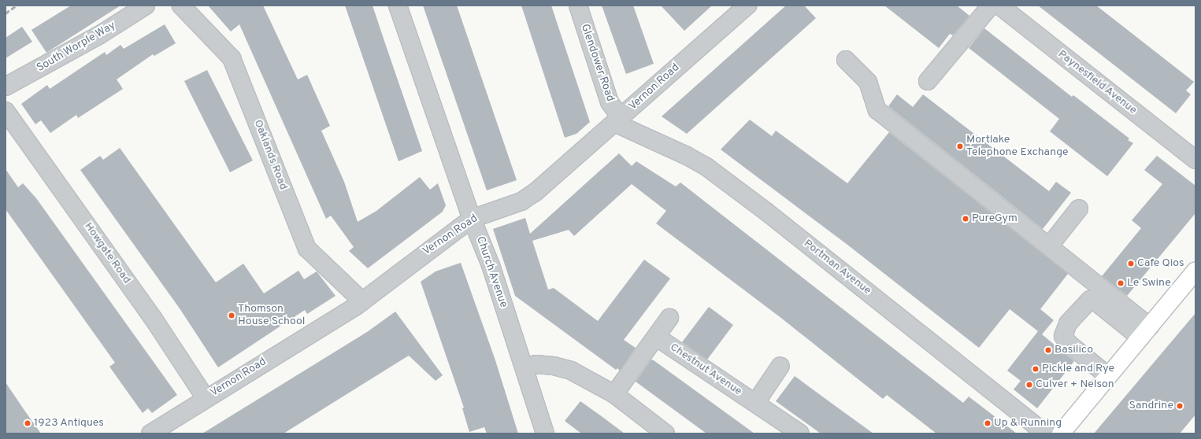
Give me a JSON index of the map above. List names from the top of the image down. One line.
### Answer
{"streets":{"street":["South Worple Way","Glendower Road","Paynesfield Avenue","Vernon Road","Oaklands Road","Howgate Road","Portman Avenue","Church Avenue","Chestnut Avenue"]},"crossings":[["Glendower Road","Vernon Road"],["Glendower Road","Portman Avenue"],["Vernon Road","Oaklands Road"],["Vernon Road","Howgate Road"],["Vernon Road","Portman Avenue"],["Vernon Road","Church Avenue"]],"places":["Mortlake Telephone Exchange","PureGym","Cafe Qios","Le Swine","Thomson House School","Basilico","Pickle and Rye","Culver + Nelson","Sandrine","1923 Antiques","Up & Running"]}
